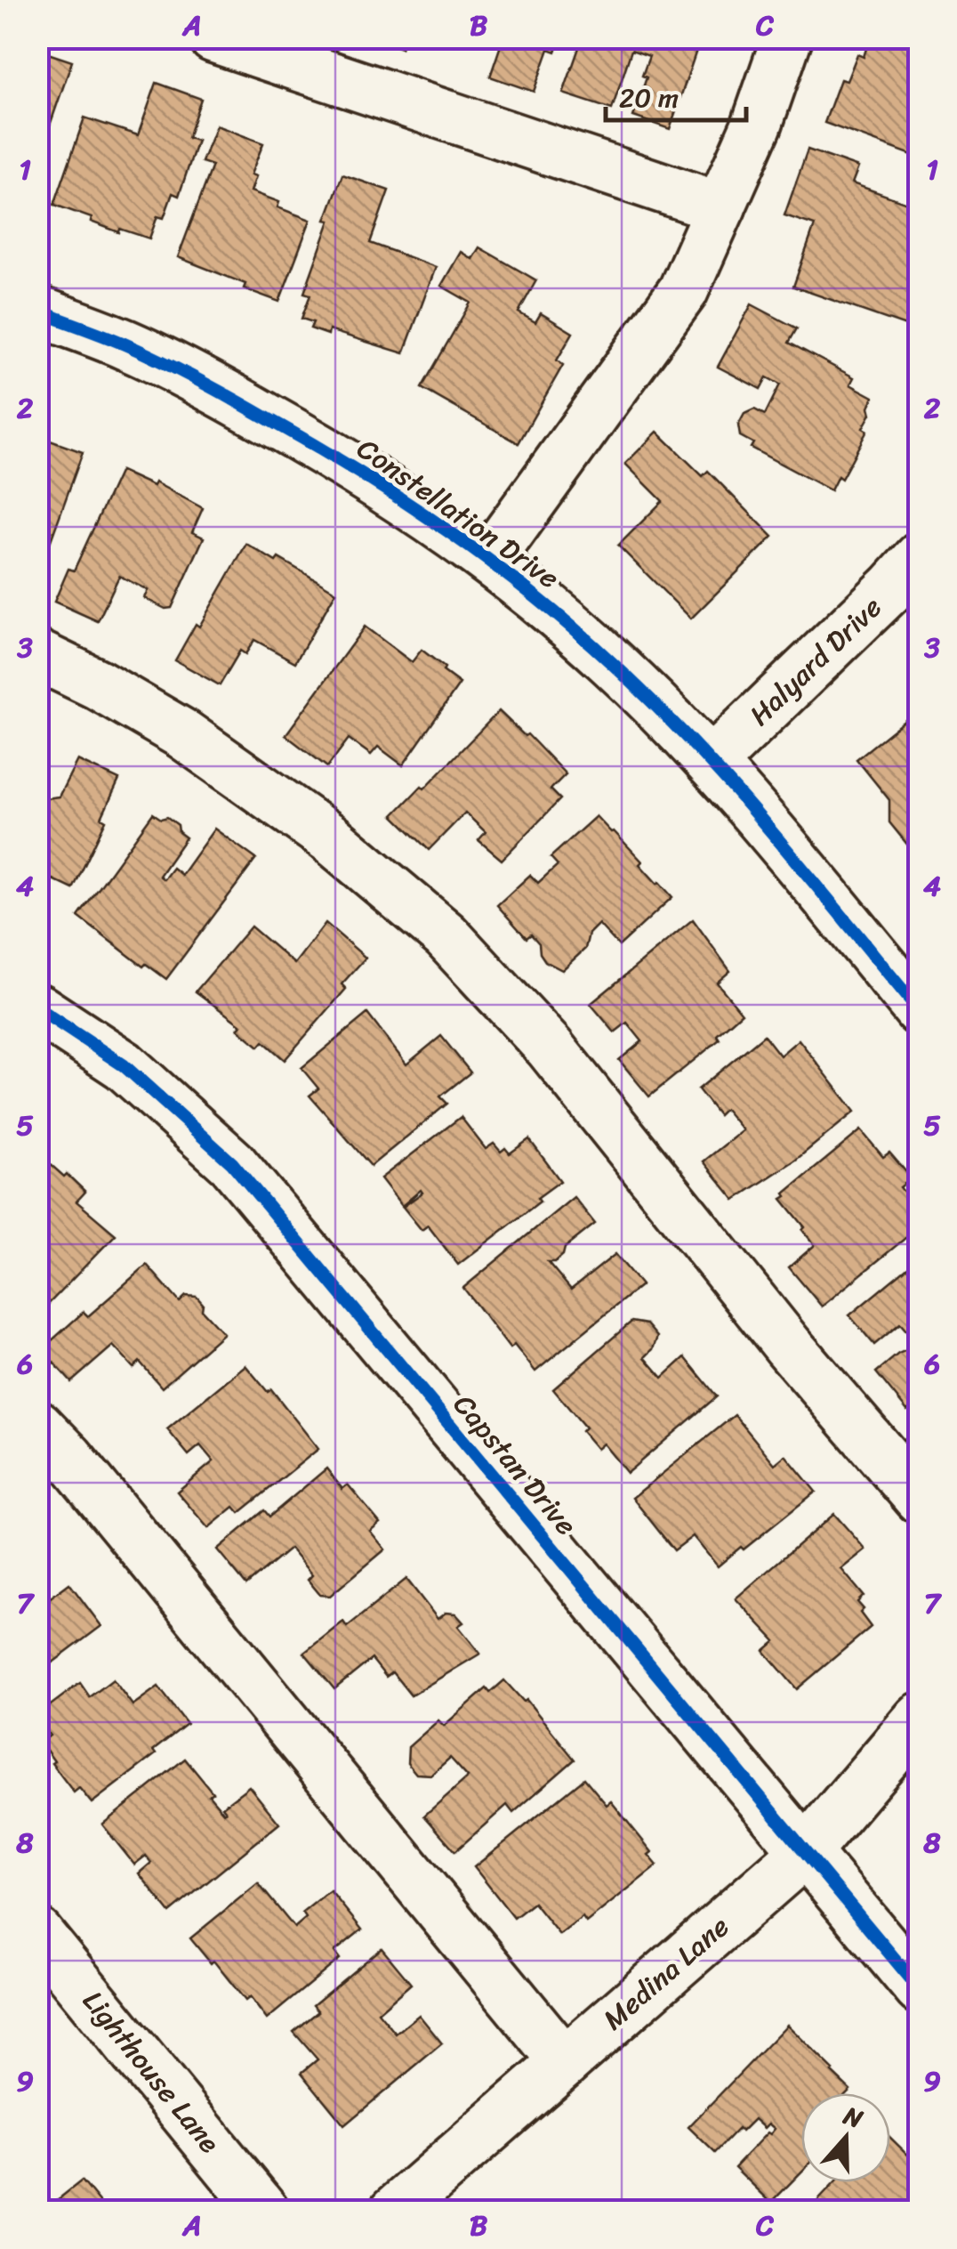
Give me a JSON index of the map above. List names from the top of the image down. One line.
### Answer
{"streets":{"street":["Constellation Drive","Halyard Drive","Capstan Drive","Medina Lane","Lighthouse Lane"]},"crossings":[["Constellation Drive","Halyard Drive"],["Capstan Drive","Medina Lane"]],"scale_bar":"20 m","north":"top","grid":{"columns":["A","B","C"],"rows":["1","2","3","4","5","6","7","8","9"]}}
